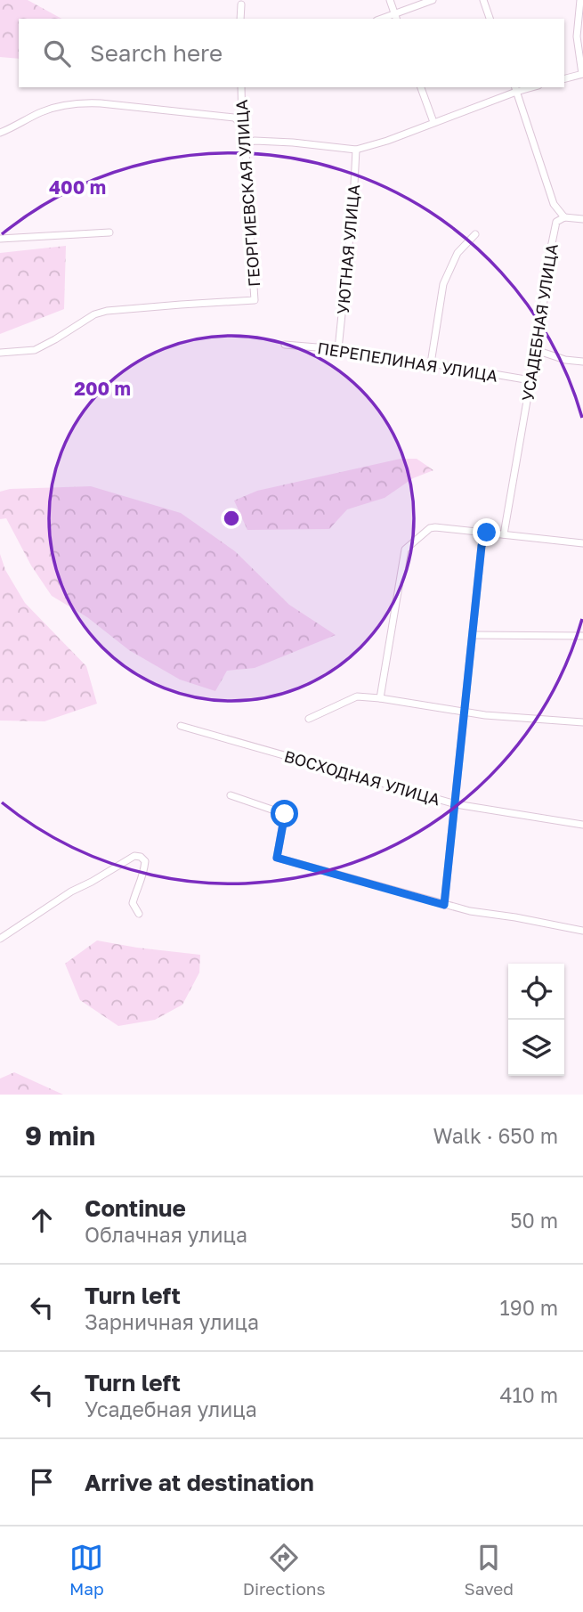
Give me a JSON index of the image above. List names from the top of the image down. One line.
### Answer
{"streets":{"street":["ГЕОРГИЕВСКАЯ УЛИЦА","УЮТНАЯ УЛИЦА","УСАДЕБНАЯ УЛИЦА","ПЕРЕПЕЛИНАЯ УЛИЦА","ВОСХОДНАЯ УЛИЦА"]},"crossings":[["УЮТНАЯ УЛИЦА","ПЕРЕПЕЛИНАЯ УЛИЦА"],["УСАДЕБНАЯ УЛИЦА","ПЕРЕПЕЛИНАЯ УЛИЦА"]],"page":{"search":"Search here","heading":["9 min","Walk · 650 m"],"list":[["Continue","Облачная улица","50 m"],["Turn left","Зарничная улица","190 m"],["Turn left","Усадебная улица","410 m"],"Arrive at destination"],"nav":["Map","Directions","Saved"]},"rings":["400 m","200 m"]}
